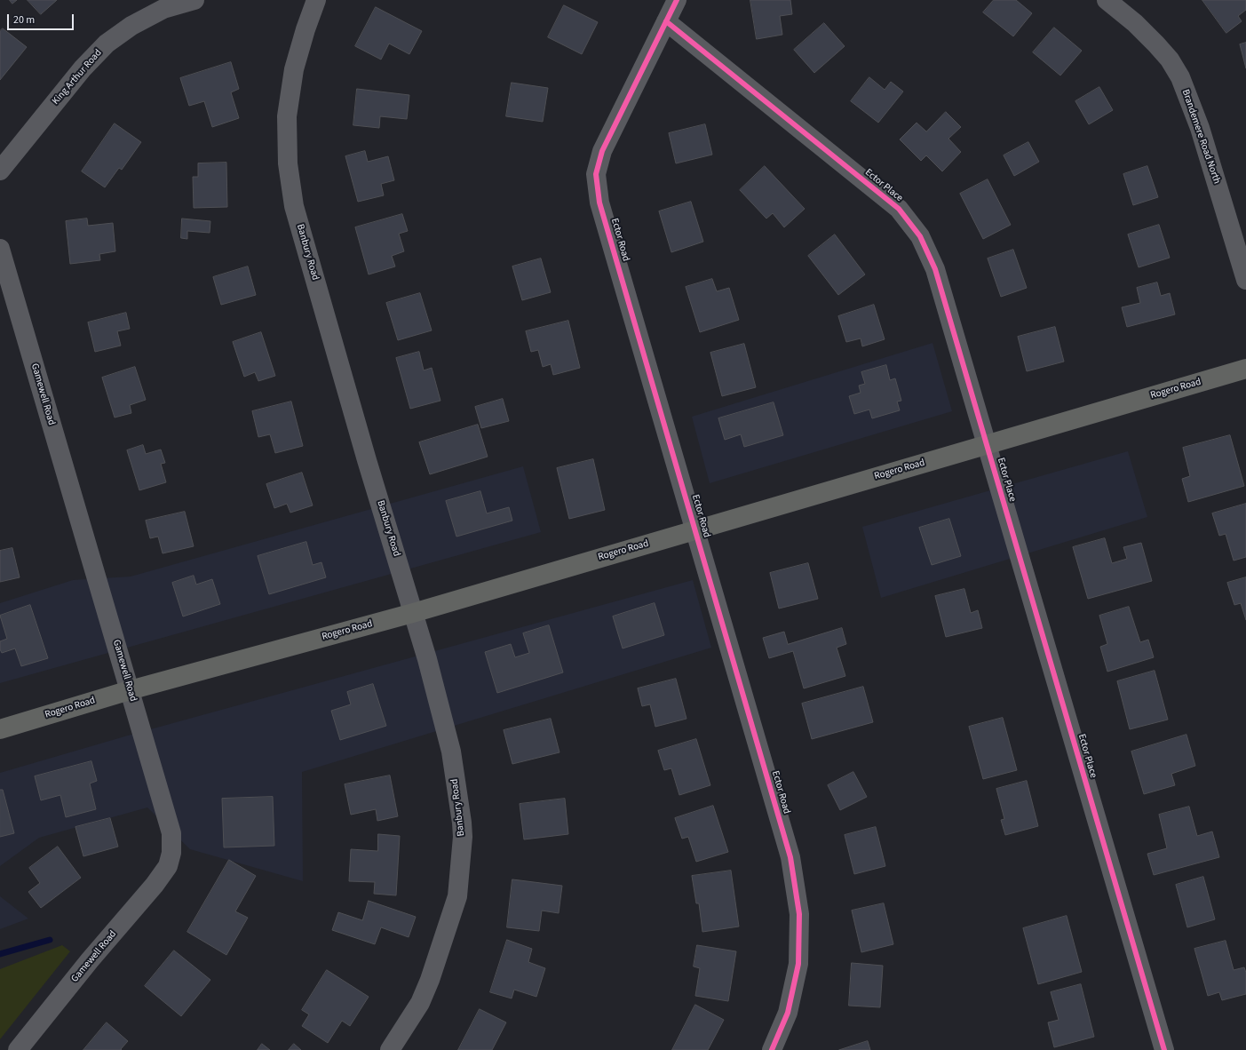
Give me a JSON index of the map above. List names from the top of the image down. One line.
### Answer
{"streets":{"main road":["Rogero Road"],"street":["King Arthur Road","Brandemere Road North","Ector Place","Ector Road","Banbury Road","Gamewell Road"]},"crossings":[["Ector Place","Ector Road"],["Ector Place","Rogero Road"],["Ector Road","Rogero Road"],["Banbury Road","Rogero Road"],["Rogero Road","Gamewell Road"]],"scale_bar":"20 m"}
